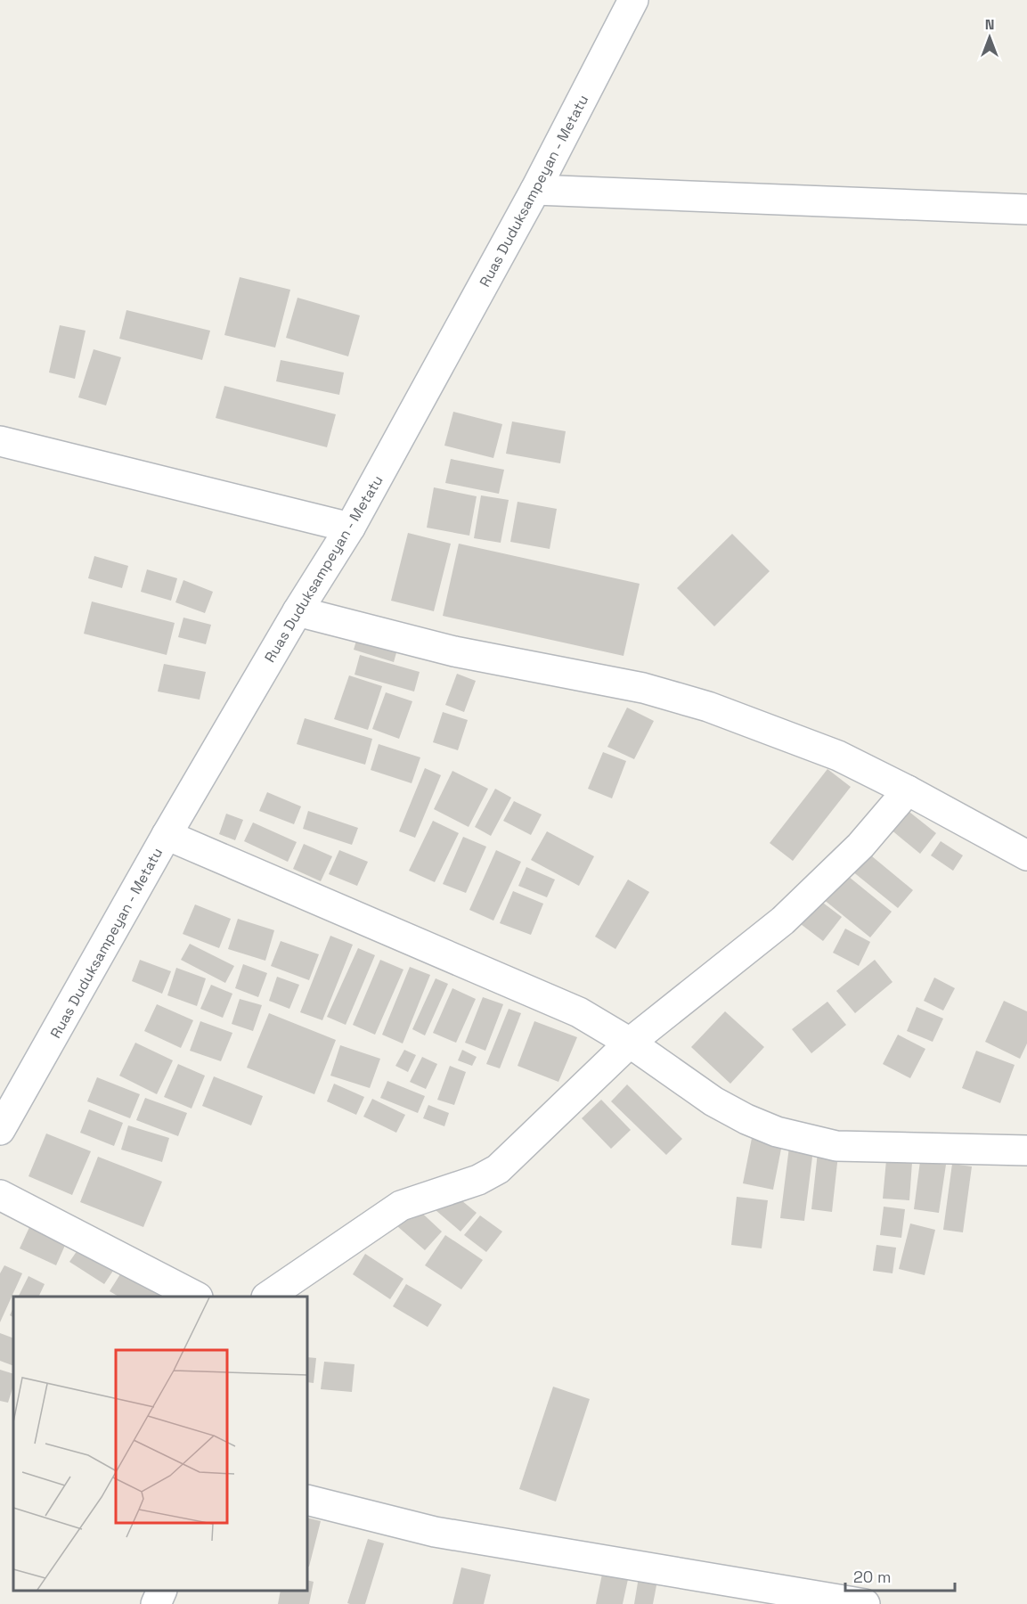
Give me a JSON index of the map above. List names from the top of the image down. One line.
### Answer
{"streets":{"street":["Ruas Duduksampeyan - Metatu"]},"scale_bar":"20 m","north":"top"}
